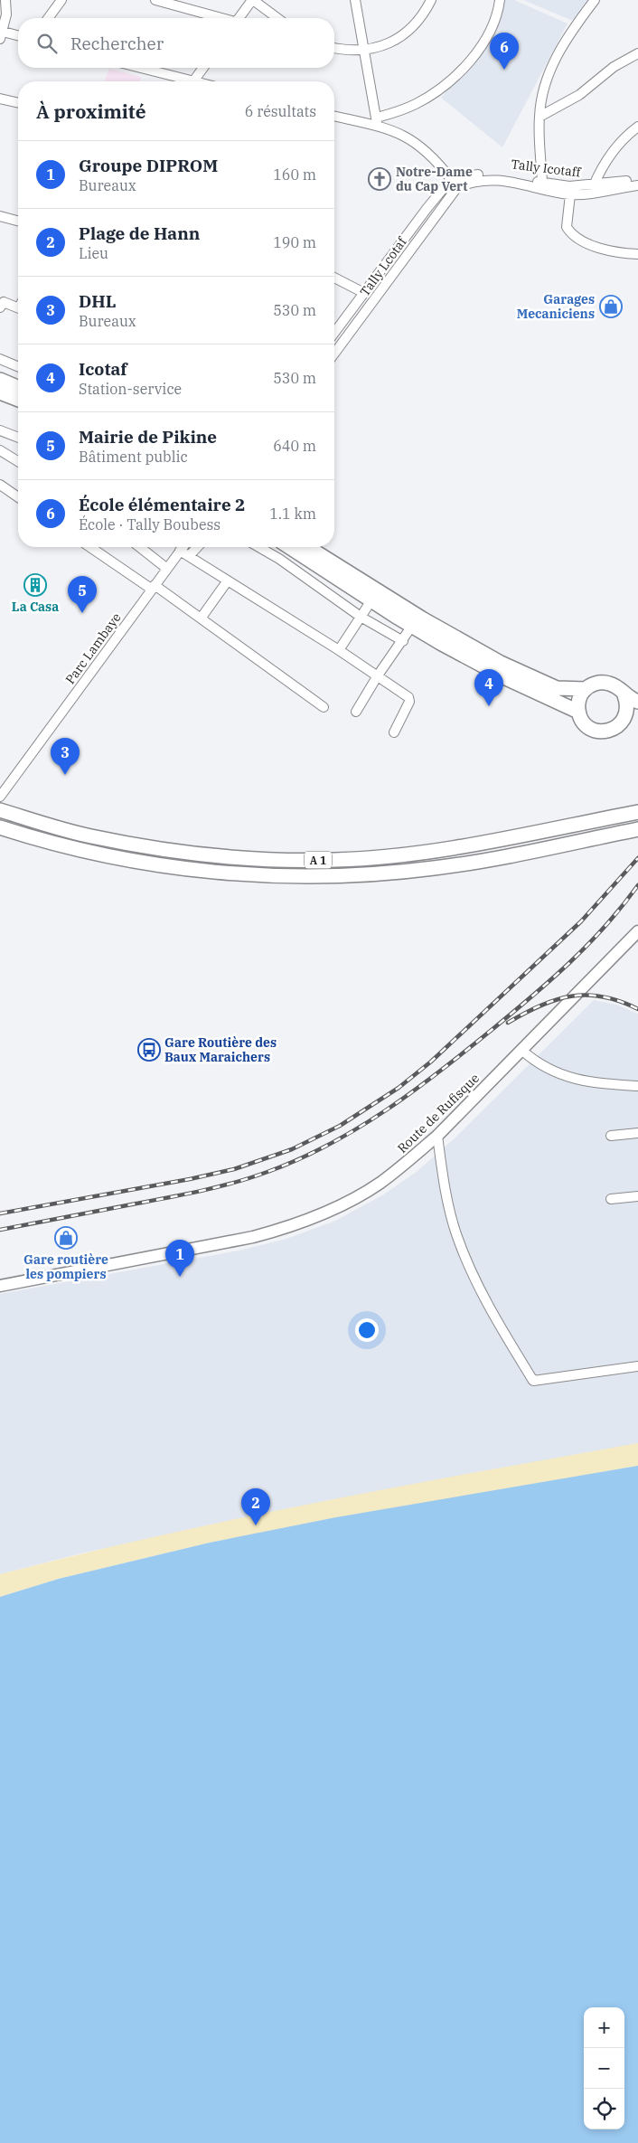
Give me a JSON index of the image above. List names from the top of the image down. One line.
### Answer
{"streets":{"highway":["A 1"],"main road":["Route de Rufisque"],"street":["Tally Icotaff","Tally Lcotaf","Parc Lambaye"]},"crossings":[["Tally Icotaff","Tally Lcotaf"]],"places":{"church":["Notre-Dame du Cap Vert"],"shop":["Garages Mecaniciens","Gare routière les pompiers"],"building":["La Casa"],"bus stop":["Gare Routière des Baux Maraichers"]},"page":{"search":"Rechercher","pins":["6","5","4","3","1","2"],"heading":["À proximité","6 résultats"],"list":[{"mark":"1","name":"Groupe DIPROM","note":"Bureaux","value":"160 m"},{"mark":"2","name":"Plage de Hann","note":"Lieu","value":"190 m"},{"mark":"3","name":"DHL","note":"Bureaux","value":"530 m"},{"mark":"4","name":"Icotaf","note":"Station-service","value":"530 m"},{"mark":"5","name":"Mairie de Pikine","note":"Bâtiment public","value":"640 m"},{"mark":"6","name":"École élémentaire 2","note":"École · Tally Boubess","value":"1.1 km"}],"map_buttons":["+","−"]}}
